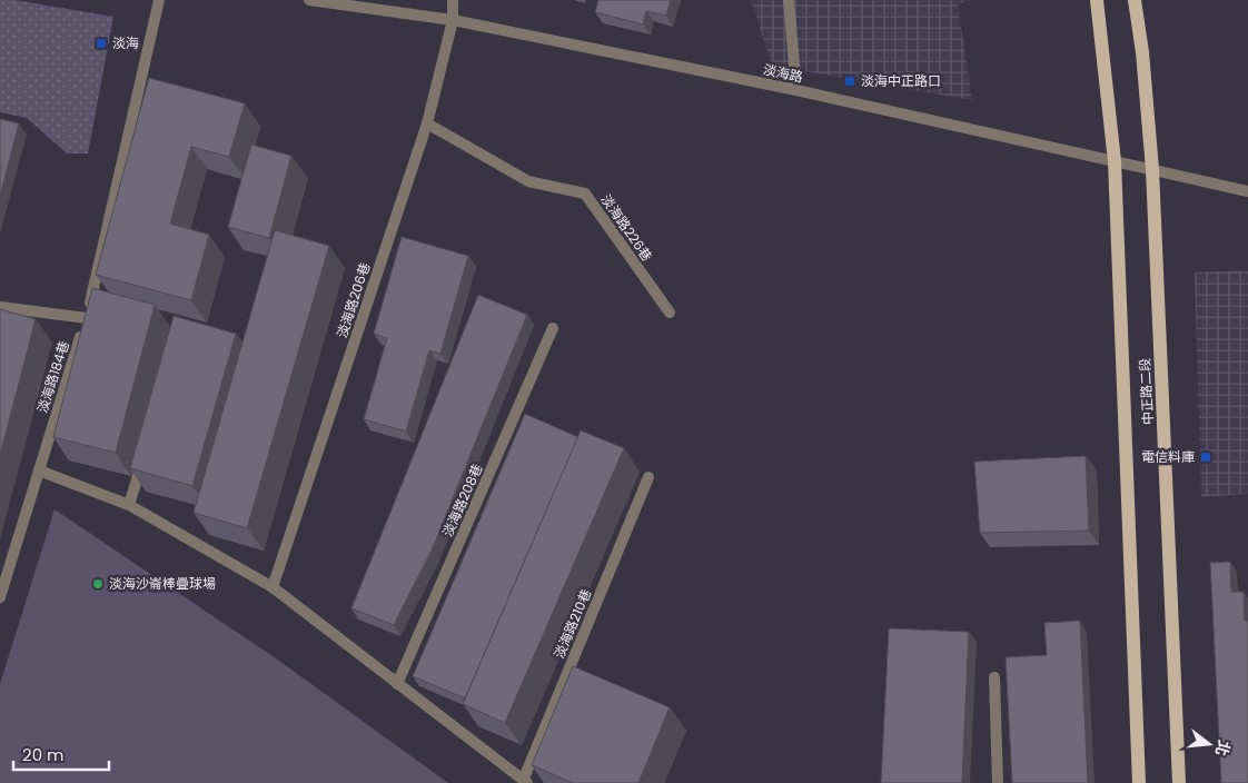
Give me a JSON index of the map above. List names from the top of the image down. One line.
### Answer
{"streets":{"main road":["中正路二段"],"street":["淡海路","淡海路226巷","淡海路206巷","淡海路184巷","淡海路208巷","淡海路210巷"]},"crossings":[["淡海路","淡海路206巷"],["淡海路","中正路二段"],["淡海路226巷","淡海路206巷"]],"places":{"transit":["淡海","淡海中正路口","電信料庫"],"other":["淡海沙崙棒疊球場"]},"scale_bar":"20 m","north":"right"}
